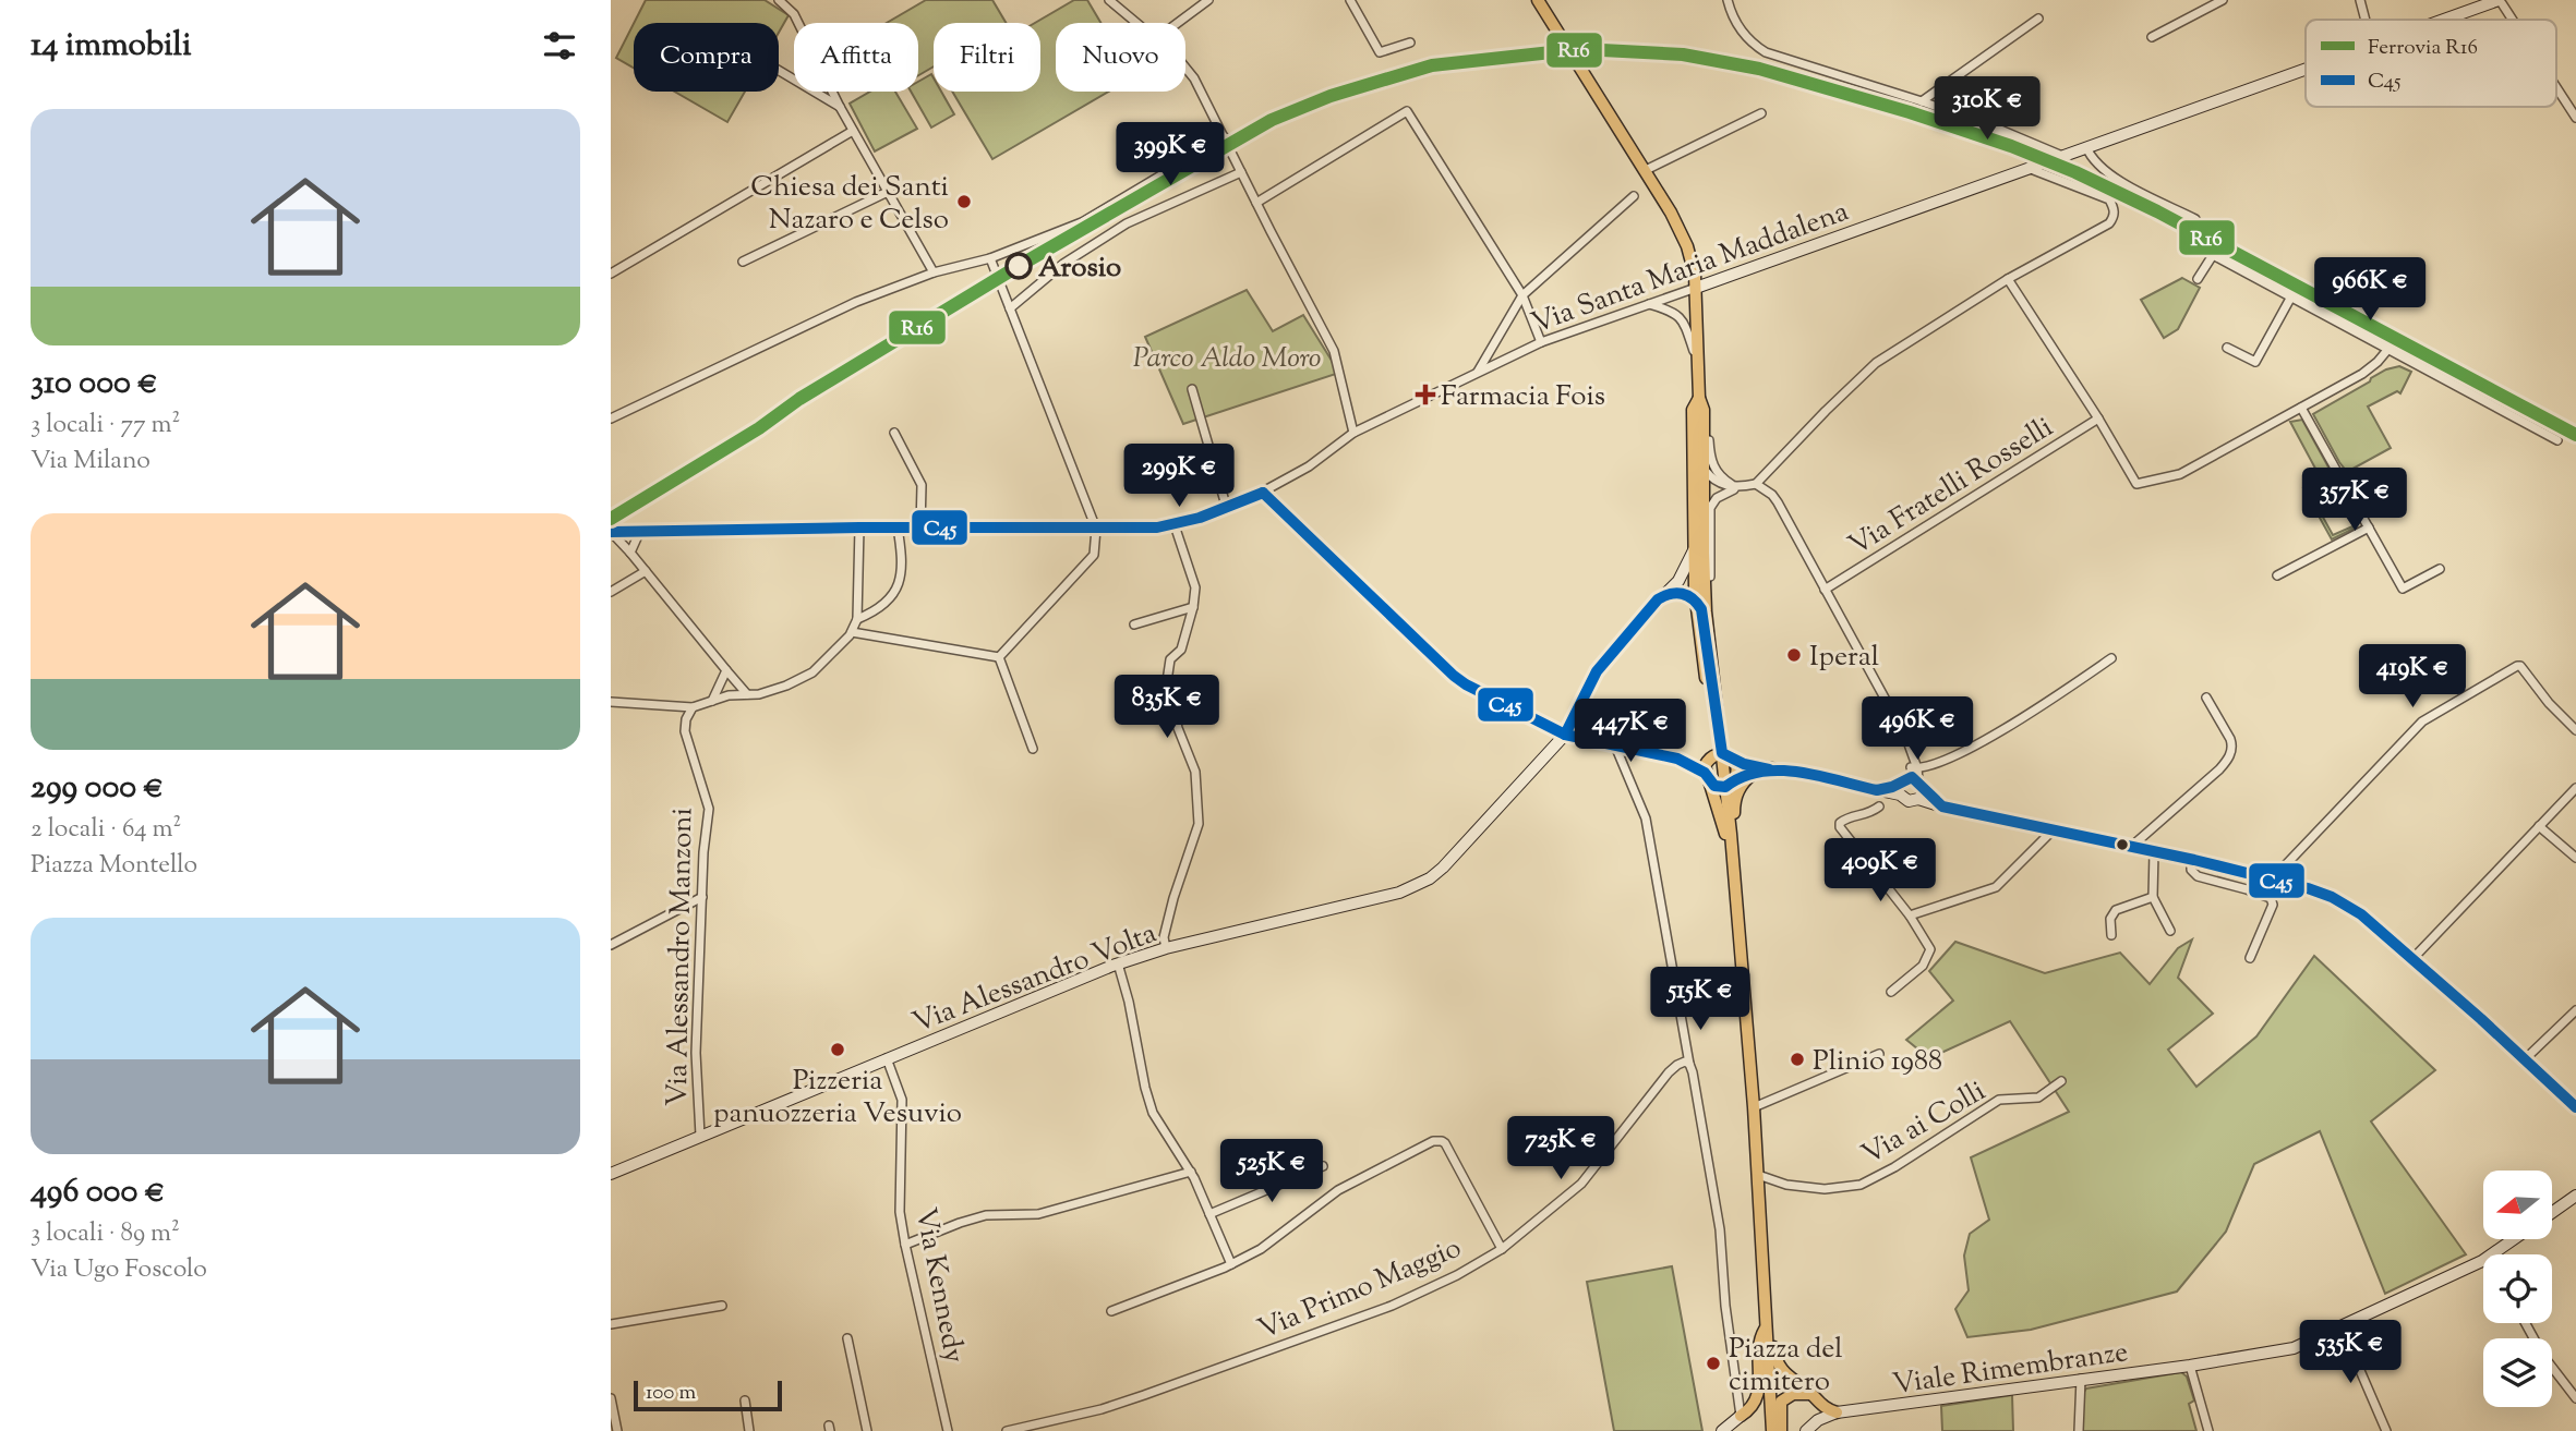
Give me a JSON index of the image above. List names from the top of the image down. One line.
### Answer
{"streets":{"street":["Via Santa Maria Maddalena","Via Fratelli Rosselli","Via Alessandro Manzoni","Via Alessandro Volta","Via ai Colli","Via Kennedy","Via Primo Maggio","Viale Rimembranze"]},"crossings":[["Via Alessandro Manzoni","Via Alessandro Volta"],["Via Alessandro Volta","Via Kennedy"]],"parks":["Parco Aldo Moro"],"places":{"other":["Chiesa dei Santi Nazaro e Celso","Arosio","Iperal","Pizzeria panuozzeria Vesuvio","Plinio 1988","Piazza del cimitero"],"health":["Farmacia Fois"]},"lines":["rail line R16","transit line C45"],"legend":["Ferrovia R16","C45"],"scale_bar":"100 m","north":"left","page":{"heading":"14 immobili","chip":["Compra","Affitta","Filtri","Nuovo"],"price":["310K €","399K €","966K €","299K €","357K €","419K €","835K €","496K €","447K €","409K €","515K €","725K €","525K €","535K €"],"list":[{"name":"310 000 €","note":"3 locali · 77 m² · Via Milano"},{"name":"299 000 €","note":"2 locali · 64 m² · Piazza Montello"},{"name":"496 000 €","note":"3 locali · 89 m² · Via Ugo Foscolo"}],"scale":"100 m"}}
